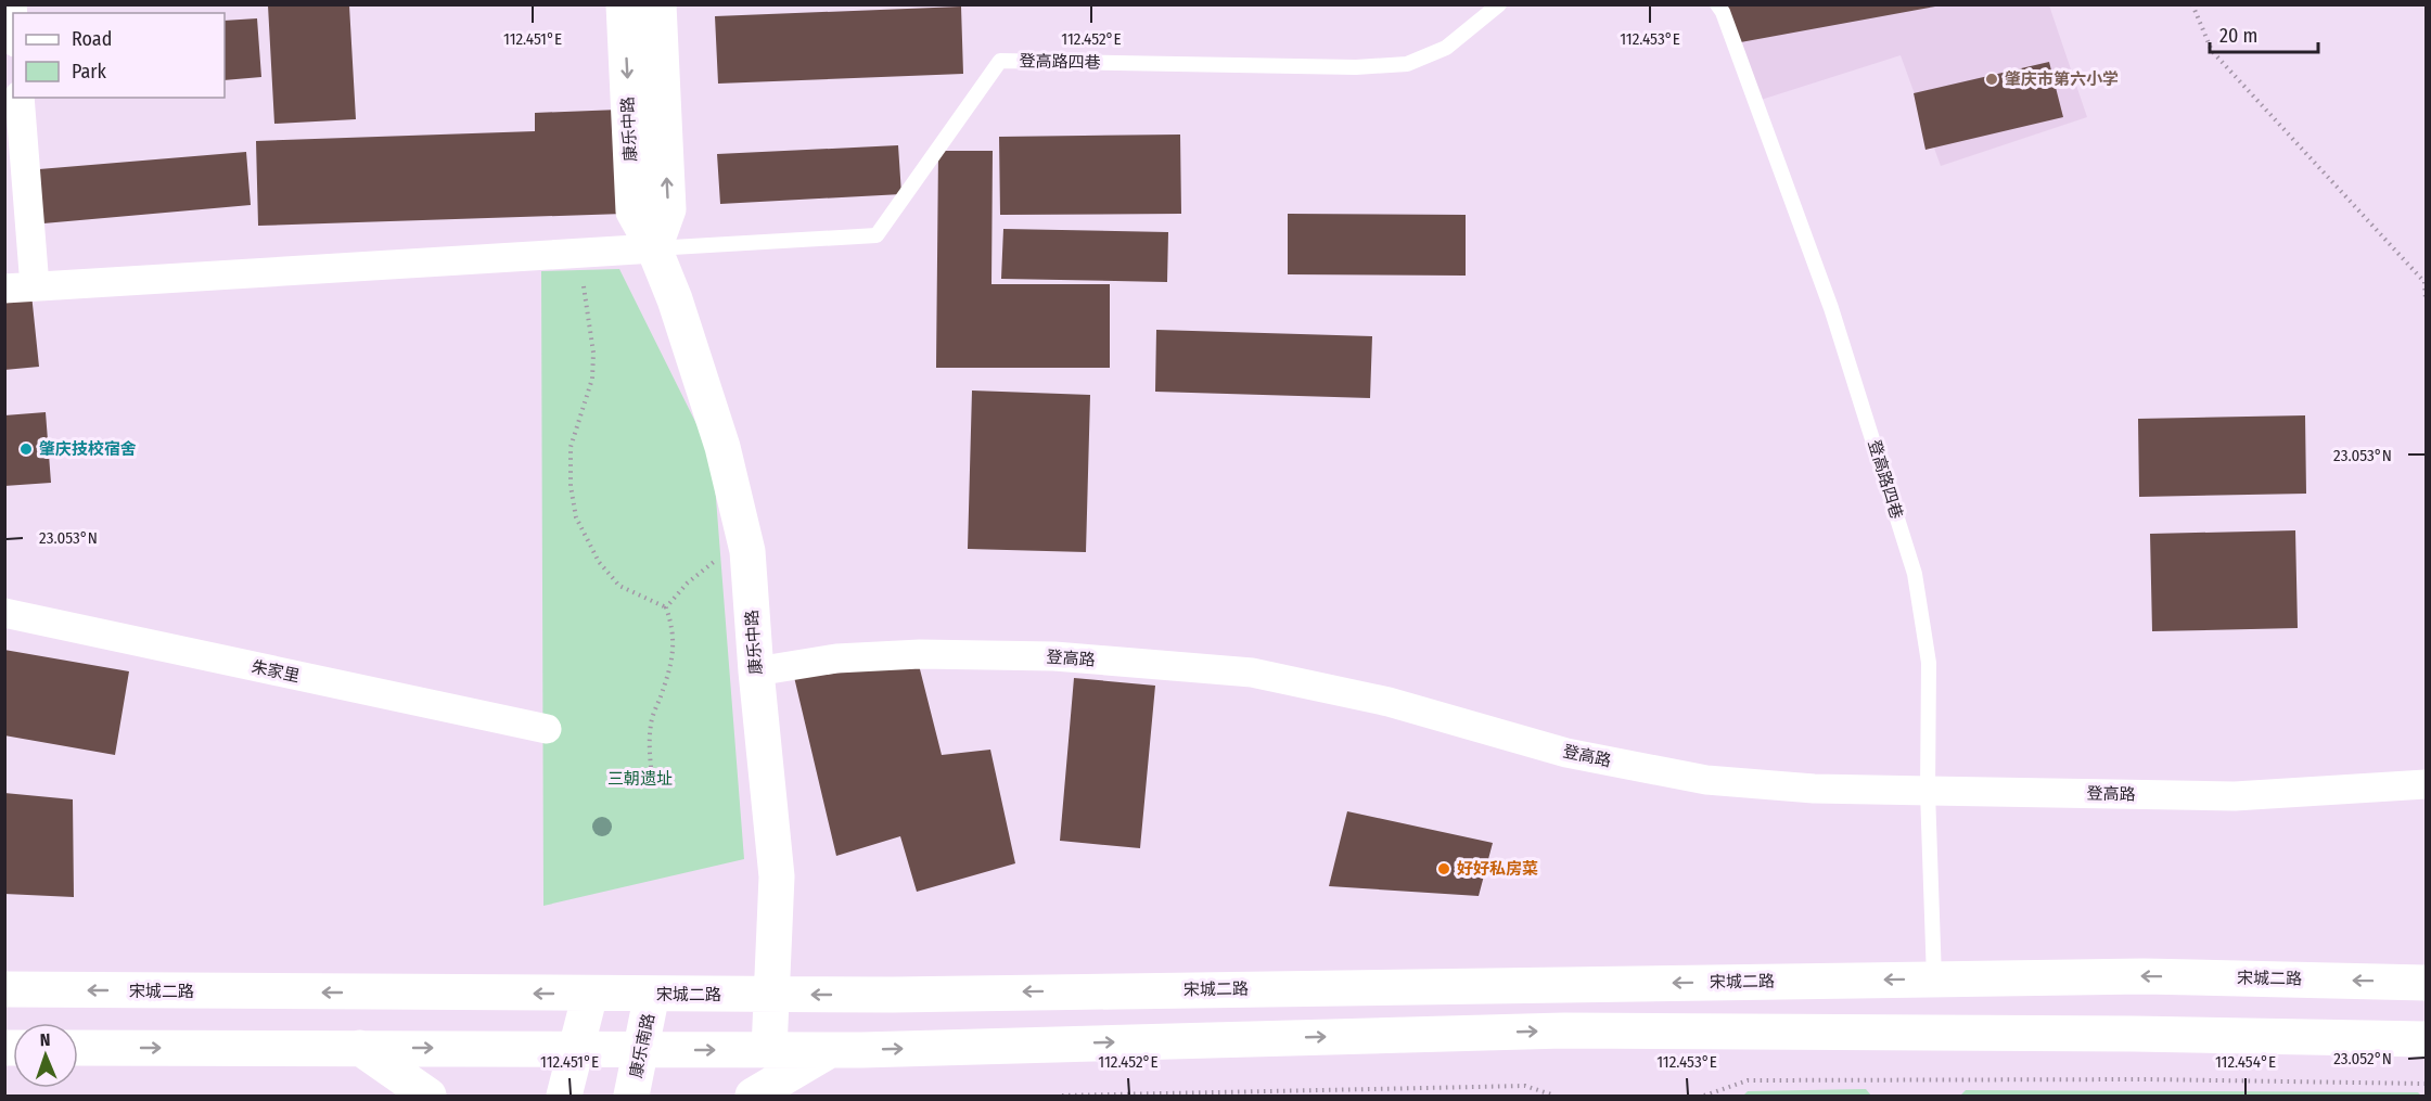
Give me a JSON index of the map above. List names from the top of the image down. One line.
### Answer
{"streets":{"main road":["康乐中路","宋城二路","康乐南路"],"street":["登高路","朱家里"],"lane":["登高路四巷"]},"crossings":[["登高路四巷","康乐中路"],["登高路四巷","登高路"],["登高路四巷","宋城二路"],["康乐中路","登高路"],["康乐中路","宋城二路"],["宋城二路","康乐南路"]],"parks":["三朝遗址"],"places":["肇庆市第六小学","肇庆技校宿舍","好好私房菜"],"legend":["Road","Park"],"scale_bar":"20 m","north":"top","coordinates":["112.451°E","112.452°E","112.453°E","23.053°N","23.052°N","112.454°E"]}
